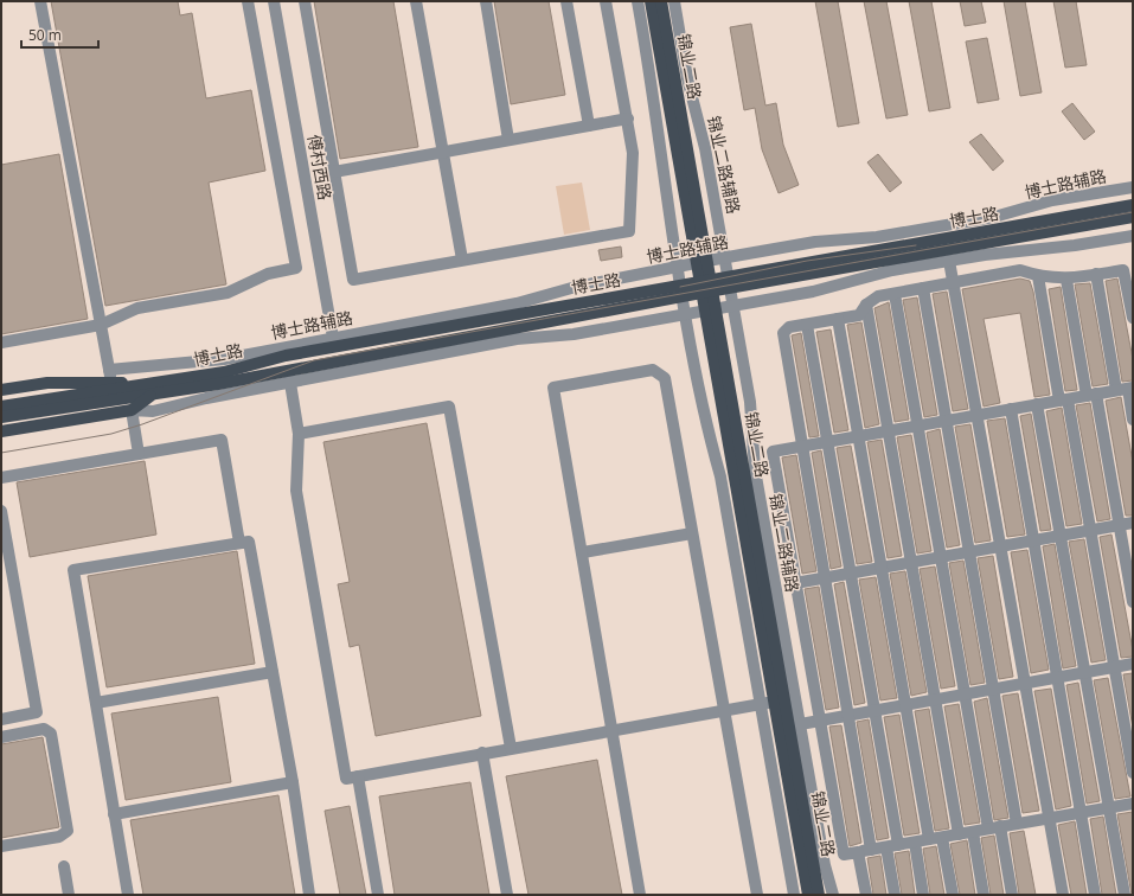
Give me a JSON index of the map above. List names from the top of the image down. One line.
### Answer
{"streets":{"main road":["锦业二路","博士路"],"street":["锦业二路辅路","傅村西路","博士路辅路"]},"crossings":[["锦业二路","锦业二路辅路"],["锦业二路","博士路辅路"],["锦业二路","博士路"],["锦业二路辅路","博士路辅路"],["锦业二路辅路","博士路"],["傅村西路","博士路辅路"]],"scale_bar":"50 m"}
